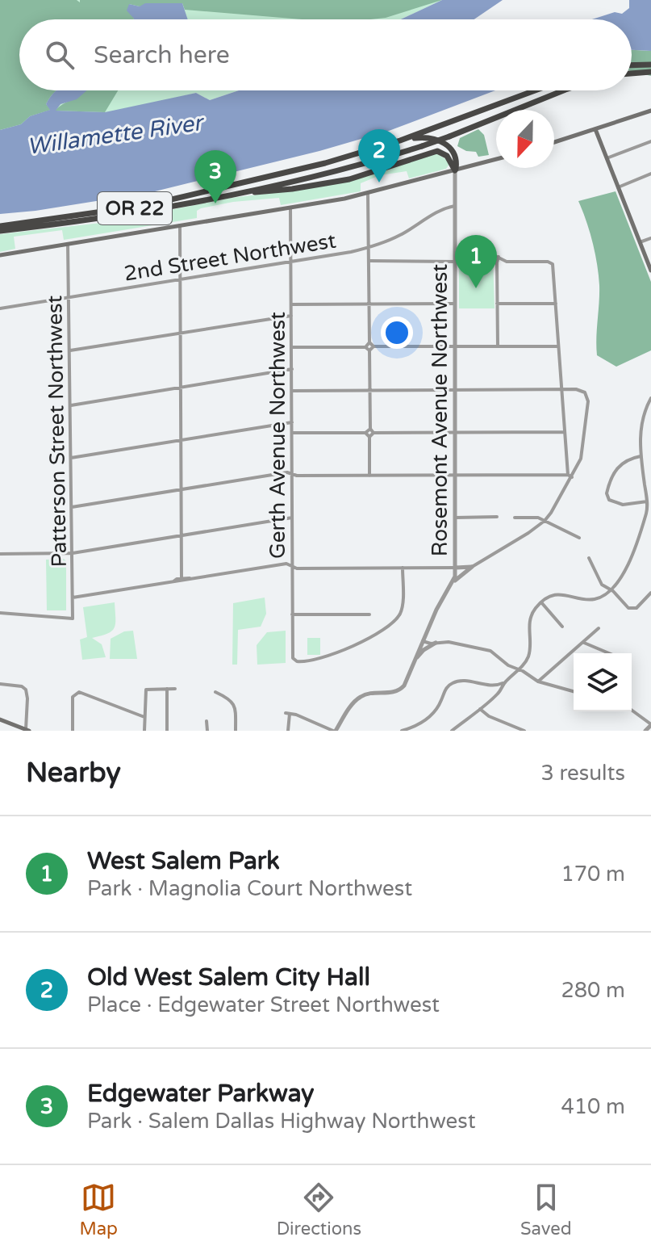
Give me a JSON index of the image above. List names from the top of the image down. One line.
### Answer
{"streets":{"highway":["OR 22"],"street":["2nd Street Northwest","Rosemont Avenue Northwest","Patterson Street Northwest","Gerth Avenue Northwest"]},"crossings":[["OR 22","Rosemont Avenue Northwest"],["2nd Street Northwest","Rosemont Avenue Northwest"],["2nd Street Northwest","Patterson Street Northwest"],["2nd Street Northwest","Gerth Avenue Northwest"]],"water":["Willamette River"],"north":"bottom","page":{"search":"Search here","pins":["2","3","1"],"heading":["Nearby","3 results"],"list":[{"mark":"1","name":"West Salem Park","note":"Park · Magnolia Court Northwest","value":"170 m"},{"mark":"2","name":"Old West Salem City Hall","note":"Place · Edgewater Street Northwest","value":"280 m"},{"mark":"3","name":"Edgewater Parkway","note":"Park · Salem Dallas Highway Northwest","value":"410 m"}],"nav":["Map","Directions","Saved"]}}
